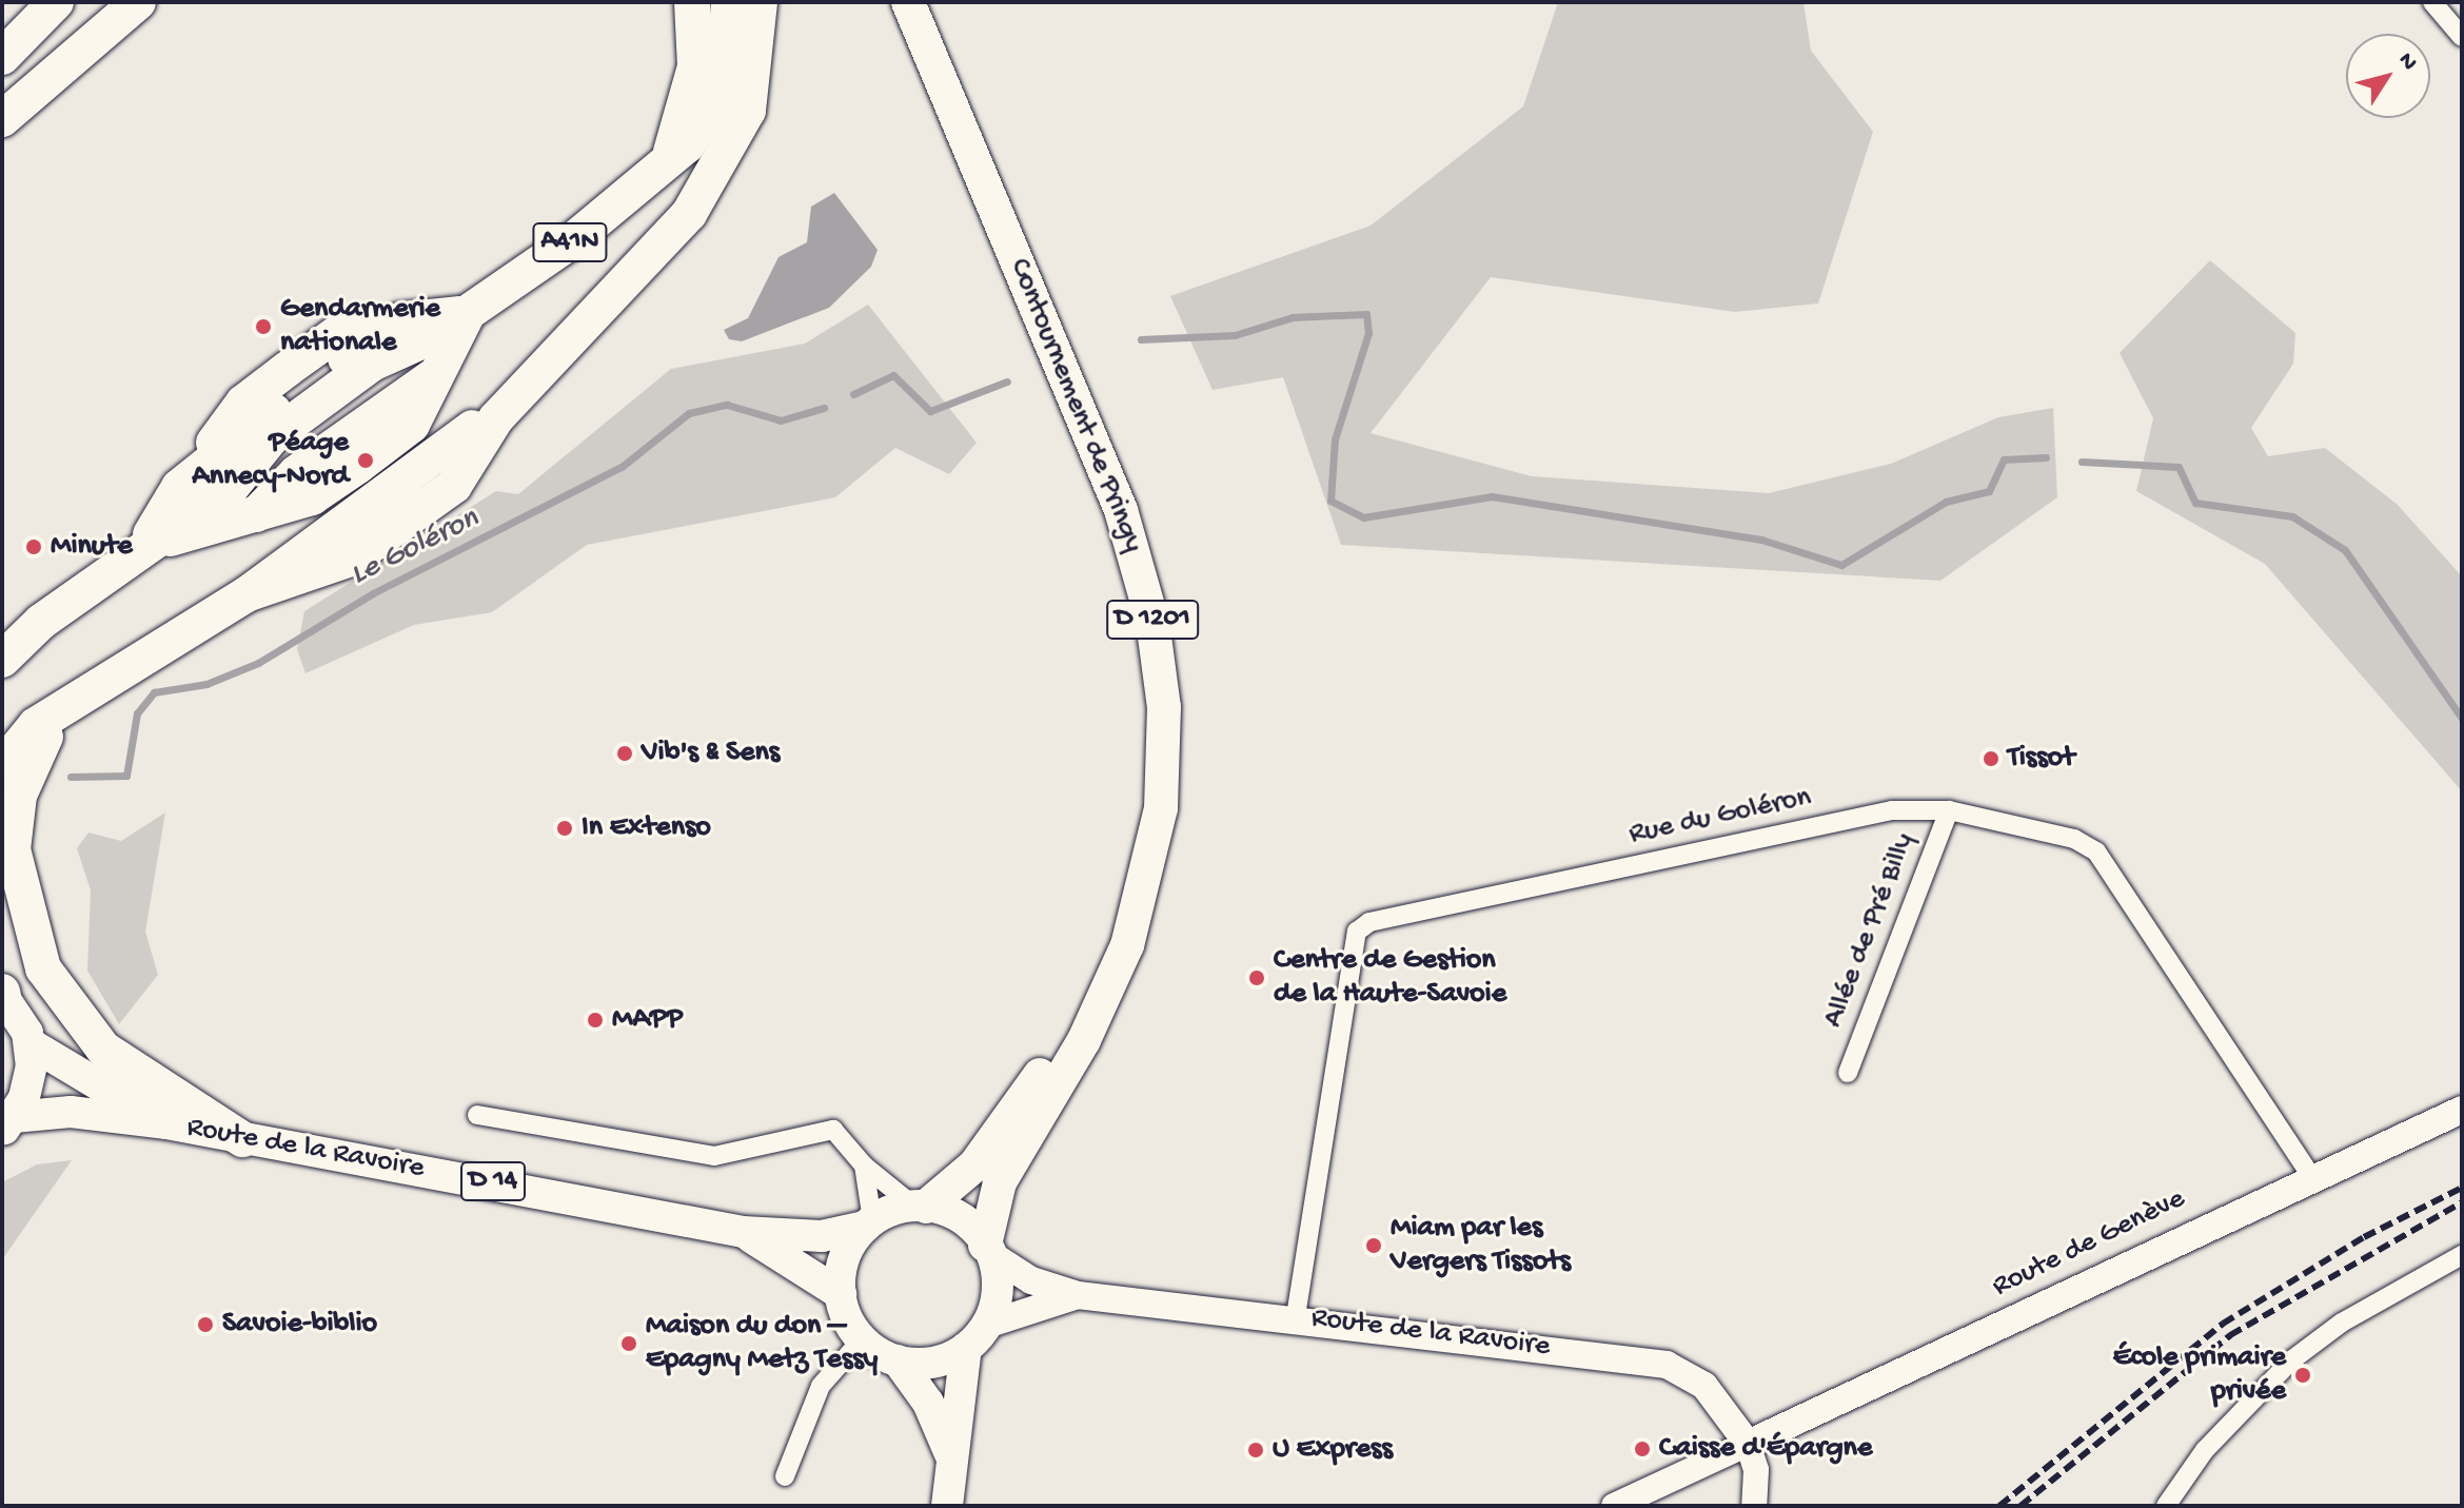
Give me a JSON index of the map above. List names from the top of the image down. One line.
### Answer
{"streets":{"highway":["A41N","Contournement de Pringy","D 1201"],"main road":["Route de la Ravoire","D 14","Route de Genève"],"street":["Rue du Goléron","Allée de Pré Billy"]},"crossings":[["Contournement de Pringy","Route de la Ravoire"],["Rue du Goléron","Allée de Pré Billy"],["Rue du Goléron","Route de la Ravoire"],["Rue du Goléron","Route de Genève"],["Route de la Ravoire","Route de Genève"]],"water":["Le Goléron"],"places":["Gendarmerie nationale","Péage Annecy-Nord","Minute","Vib's & Sens","Tissot","In Extenso","Centre de Gestion de la Haute-Savoie","MAPP","Miam par les Vergers Tissots","Savoie-biblio","Maison du don – Epagny Metz Tessy","École primaire privée","Caisse d'Épargne","U Express"],"north":"top right"}
